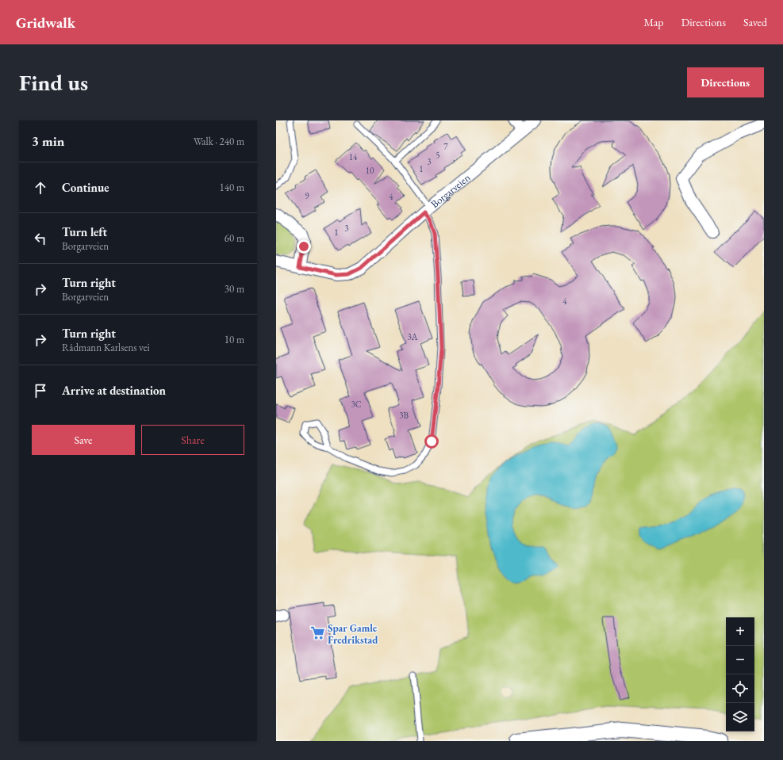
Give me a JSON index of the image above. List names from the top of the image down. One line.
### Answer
{"streets":{"street":["Borgarveien"]},"places":{"supermarket":["Spar Gamle Fredrikstad"]},"house_numbers":["7","5","14","3","1","10","9","4","3","1","4","3A","3C","3B"],"page":{"header":"Gridwalk","nav":["Map","Directions","Saved"],"buttons":["Directions",["Save","Share"]],"title":"Find us","heading":["3 min","Walk · 240 m"],"list":[["Continue","140 m"],["Turn left","Borgarveien","60 m"],["Turn right","Borgarveien","30 m"],["Turn right","Rådmann Karlsens vei","10 m"],"Arrive at destination"],"map_buttons":["+","−"]}}
